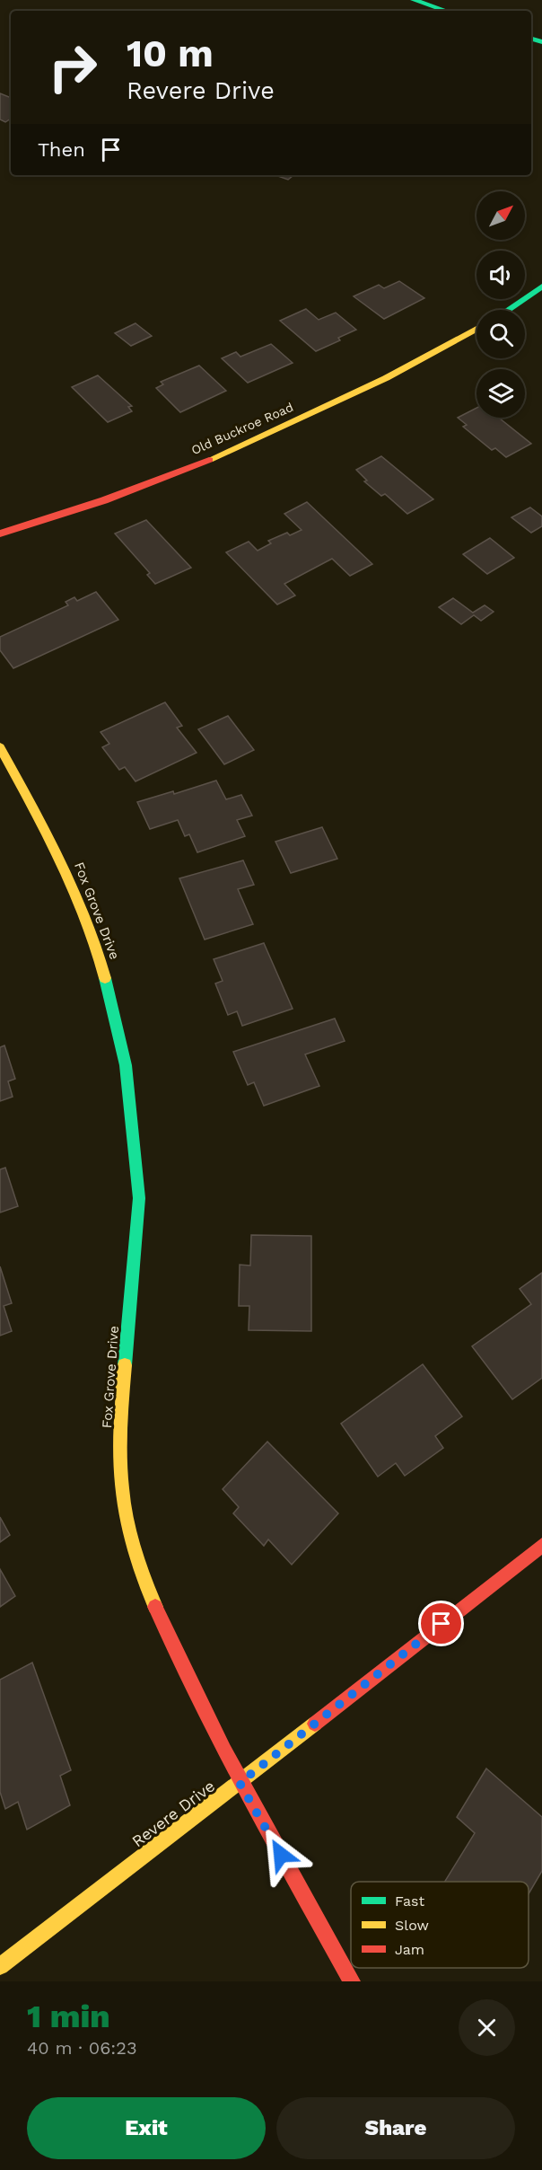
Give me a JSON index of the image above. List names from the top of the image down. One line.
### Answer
{"streets":{"street":["Old Buckroe Road","Fox Grove Drive","Revere Drive"]},"crossings":[["Fox Grove Drive","Revere Drive"]],"legend":["Fast","Slow","Jam"],"north":"top right","page":{"turn":["10 m","Revere Drive"],"then":"Then","heading":["1 min","40 m · 06:23"],"buttons":["Exit","Share"]}}
